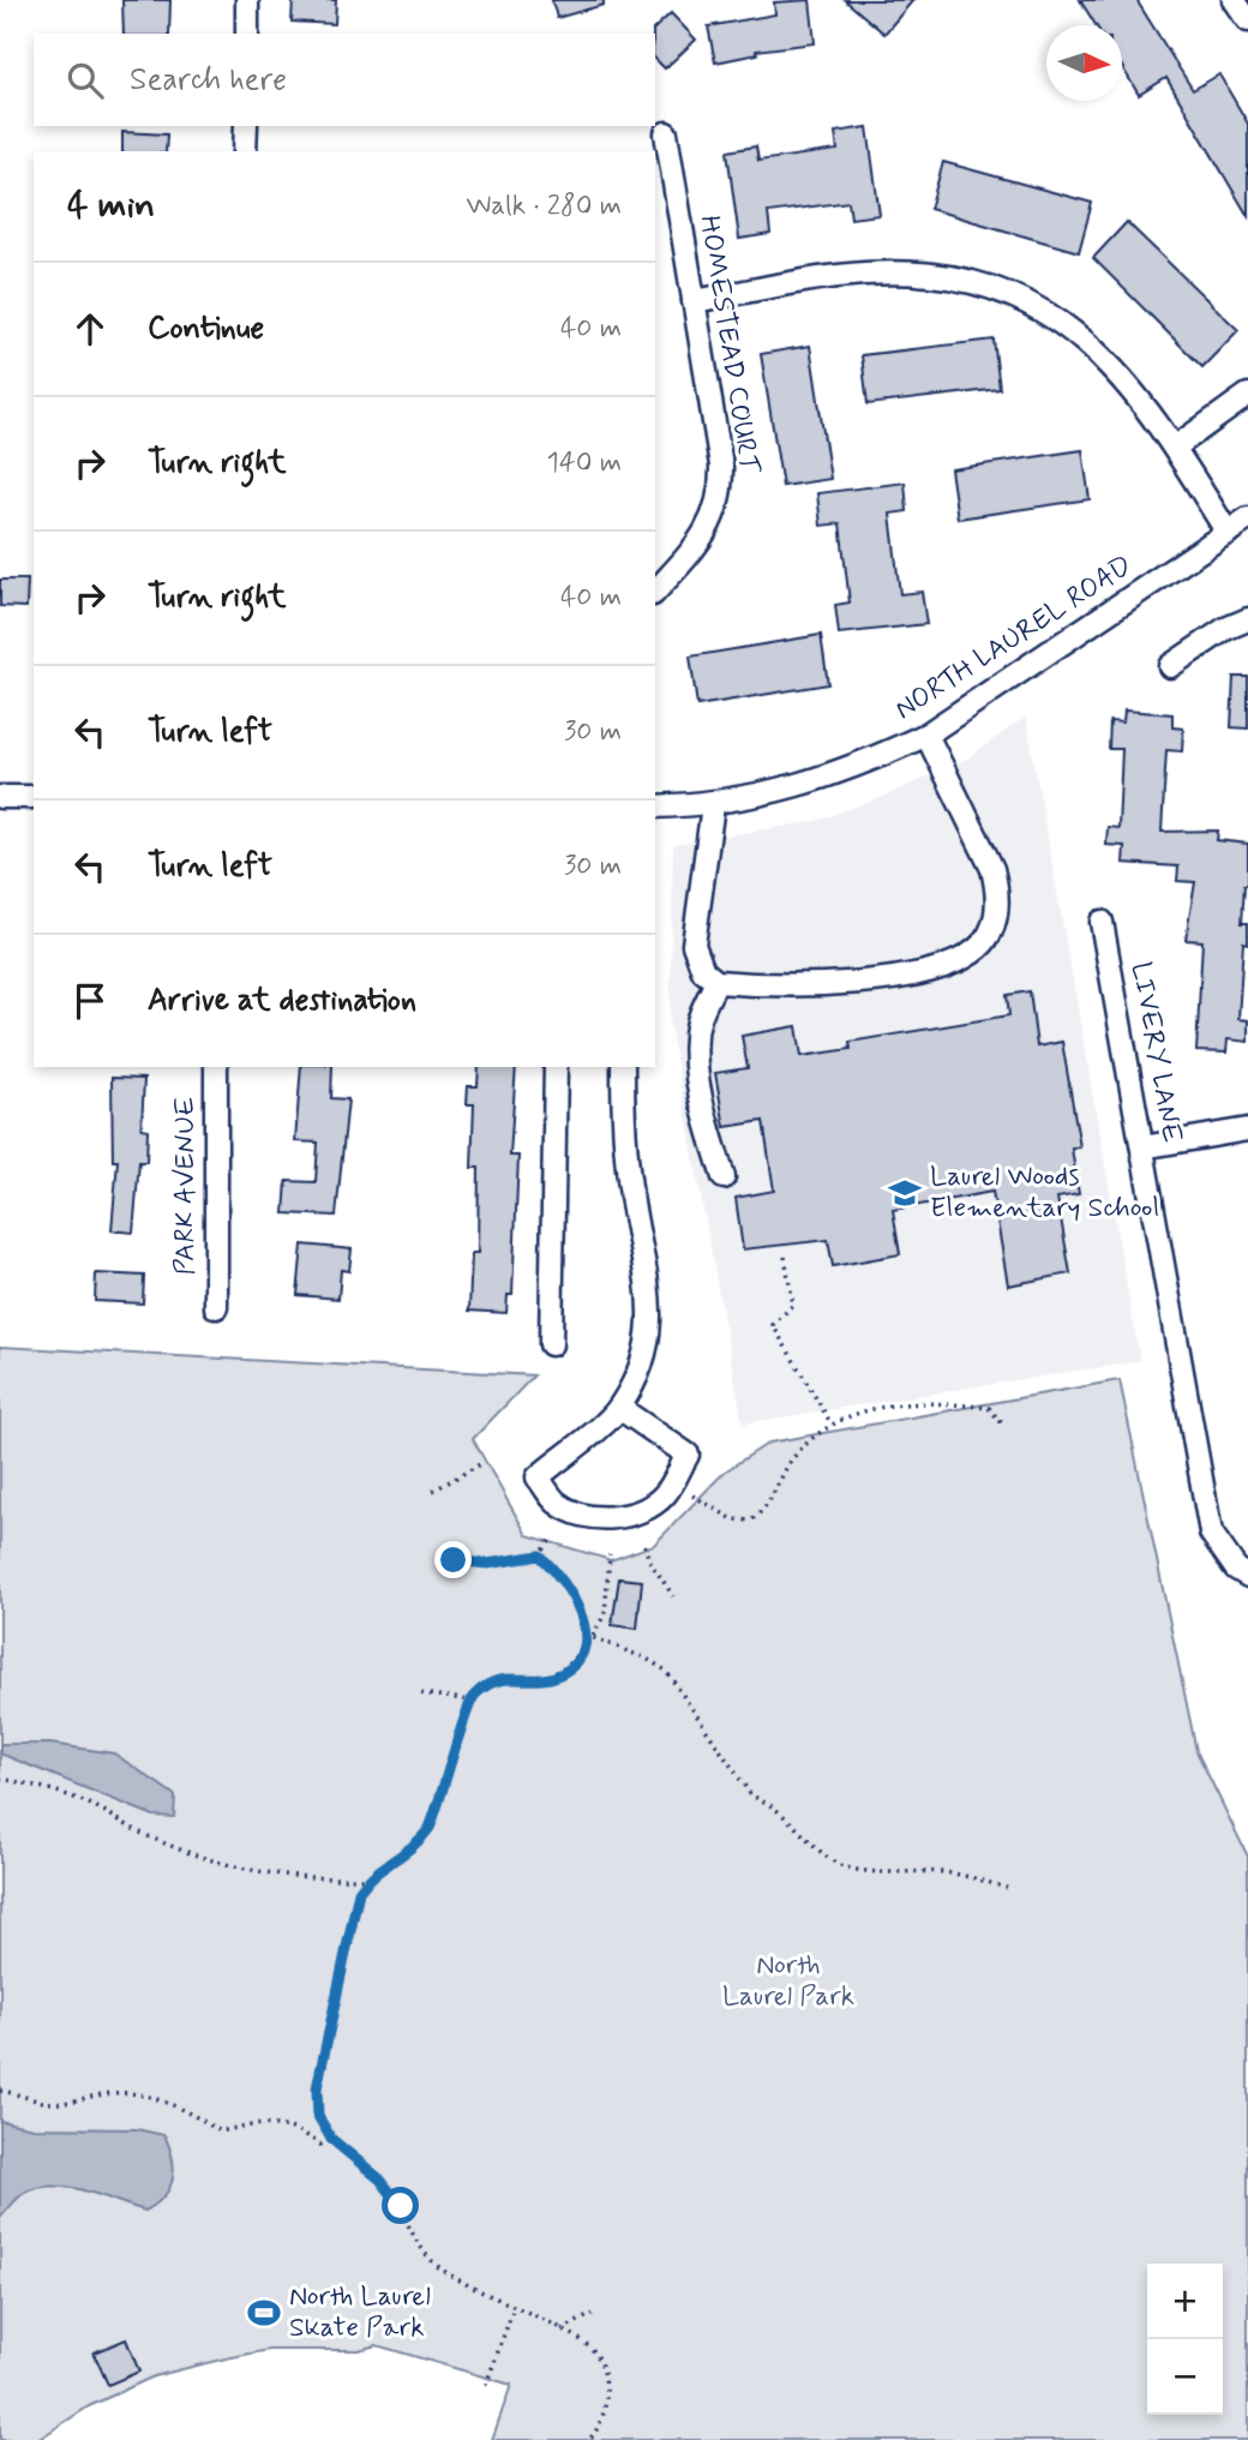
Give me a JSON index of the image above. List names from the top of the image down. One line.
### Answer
{"streets":{"street":["HOMESTEAD COURT","NORTH LAUREL ROAD","LIVERY LANE","PARK AVENUE"]},"parks":["North Laurel Park"],"places":{"school or university":["Laurel Woods Elementary School"],"sports":["North Laurel Skate Park"]},"north":"right","page":{"search":"Search here","heading":["4 min","Walk · 280 m"],"list":[["Continue","40 m"],["Turn right","140 m"],["Turn right","40 m"],["Turn left","30 m"],["Turn left","30 m"],"Arrive at destination"],"map_buttons":["+","−"]}}
